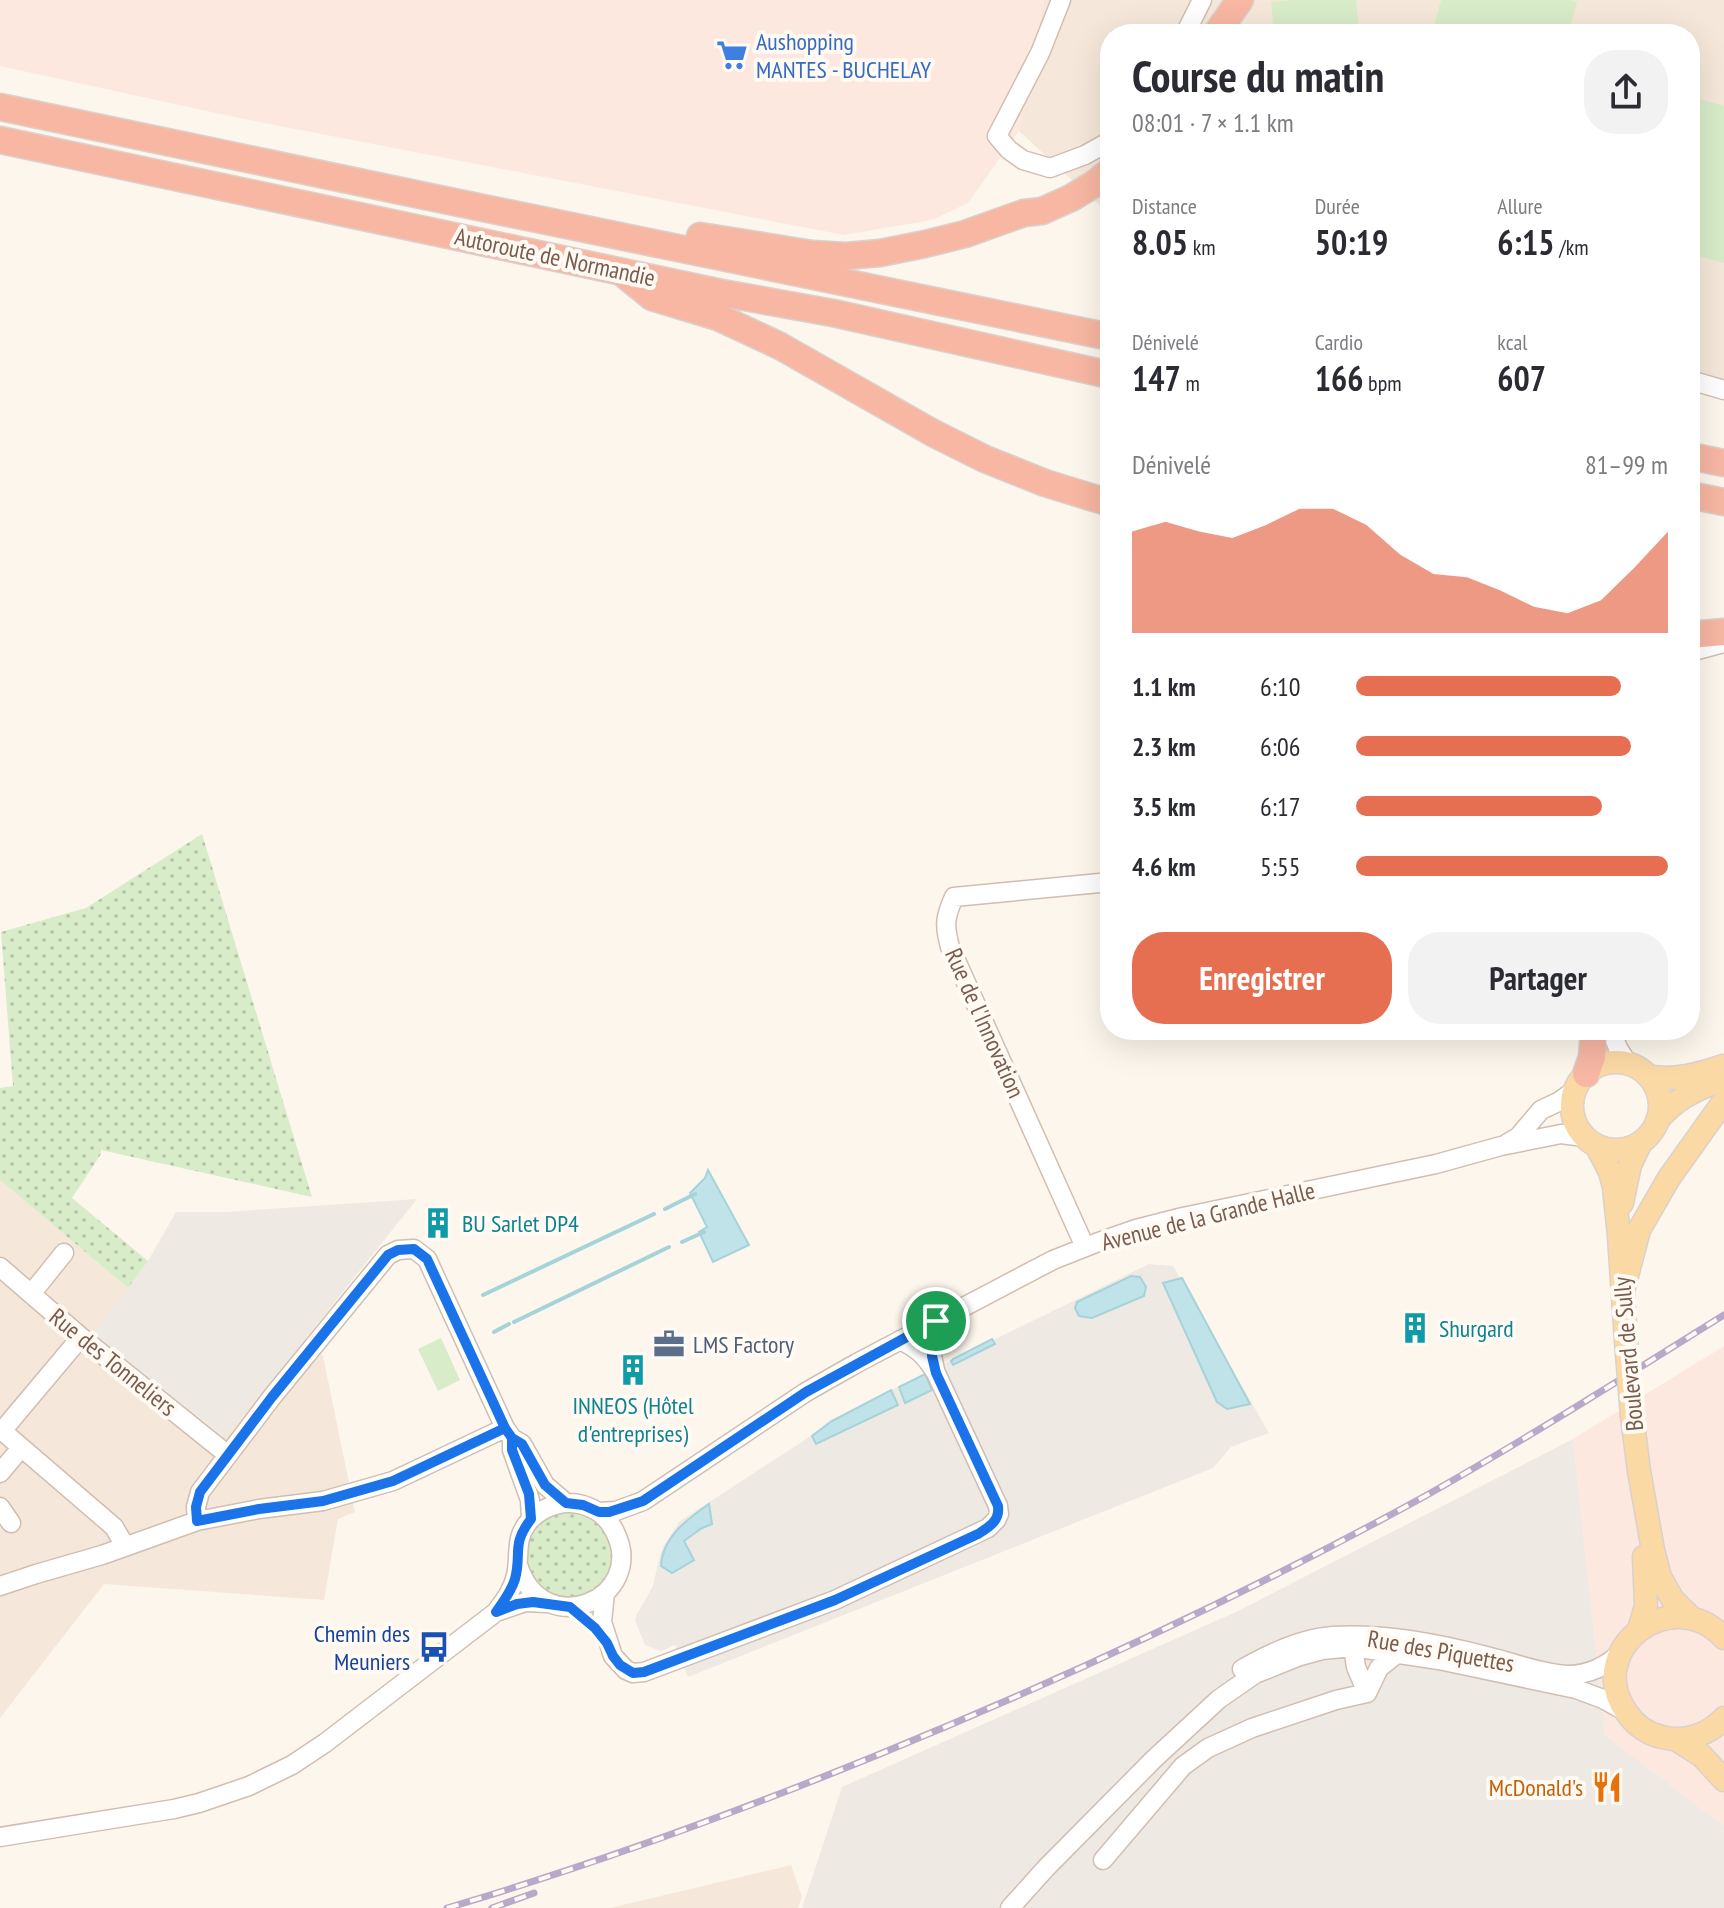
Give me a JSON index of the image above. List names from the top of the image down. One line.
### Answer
{"streets":{"highway":["Autoroute de Normandie"],"main road":["Boulevard de Sully"],"street":["Rue de l'Innovation","Avenue de la Grande Halle","Rue des Tonneliers","Rue des Piquettes"]},"crossings":[["Rue de l'Innovation","Avenue de la Grande Halle"]],"places":{"supermarket":["Aushopping MANTES - BUCHELAY"],"building":["BU Sarlet DP4","Shurgard","INNEOS (Hôtel d'entreprises)"],"office":["LMS Factory"],"bus stop":["Chemin des Meuniers"],"restaurant":["McDonald's"]},"page":{"heading":["Course du matin","08:01 · 7 × 1.1 km"],"stats":[["Distance","8.05 km"],["Durée","50:19"],["Allure","6:15 /km"],["Dénivelé","147 m"],["Cardio","166 bpm"],["kcal","607"]],"chart":["Dénivelé","81–99 m"],"list":[{"name":"1.1 km","note":"6:10"},{"name":"2.3 km","note":"6:06"},{"name":"3.5 km","note":"6:17"},{"name":"4.6 km","note":"5:55"}],"buttons":["Enregistrer","Partager"]}}
